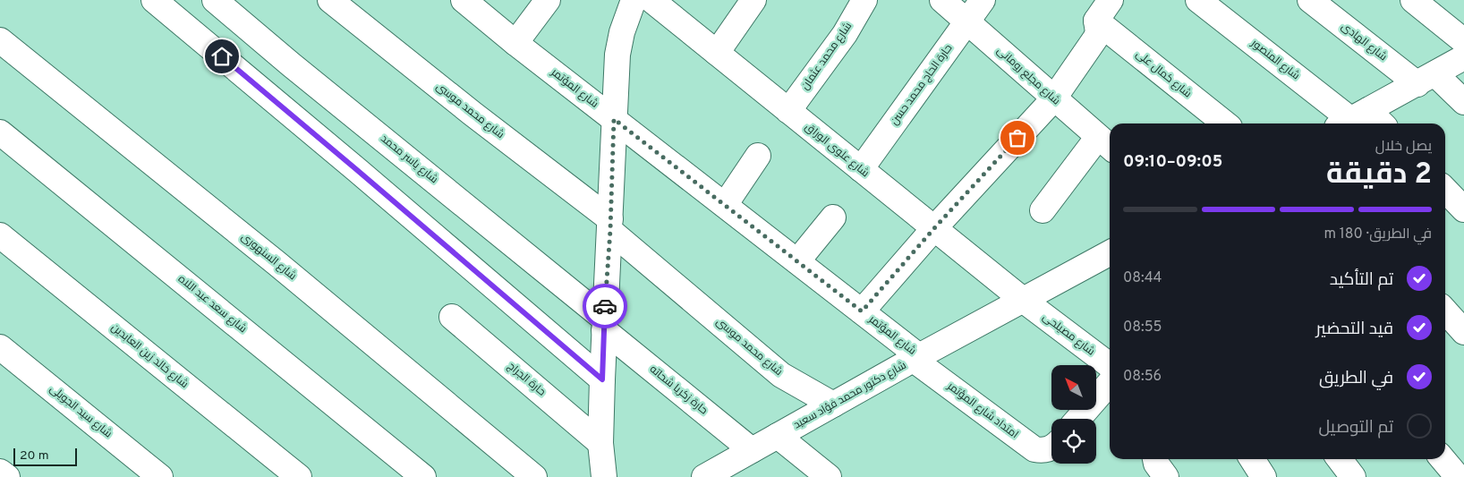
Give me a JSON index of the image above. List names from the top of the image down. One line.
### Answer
{"streets":{"street":["شارع الهادى","شارع محمد عثمان","شارع المنصور","شارع كمال على","شارع مجلع رومانى","حارة الحاج محمد حسن","شارع المؤتمر","شارع محمد موسى","شارع علوى الوراق","شارع ياسر محمد","شارع السنهورى","شارع سعد عبد اللاه","شارع مصيلحى","شارع خالد زين العابدين","حارة الجراج","حارة زكريا شحاته","شارع دكتور محمد فؤاد سعيد","امتداد شارع المؤتمر","شارع سيد الجويلى"]},"crossings":[["شارع محمد عثمان","شارع علوى الوراق"],["شارع مجلع رومانى","حارة الحاج محمد حسن"],["حارة الحاج محمد حسن","شارع علوى الوراق"],["شارع المؤتمر","شارع دكتور محمد فؤاد سعيد"],["شارع المؤتمر","امتداد شارع المؤتمر"],["شارع محمد موسى","شارع دكتور محمد فؤاد سعيد"],["شارع علوى الوراق","شارع مصيلحى"],["شارع علوى الوراق","شارع دكتور محمد فؤاد سعيد"],["شارع ياسر محمد","حارة زكريا شحاته"],["شارع مصيلحى","شارع دكتور محمد فؤاد سعيد"],["حارة زكريا شحاته","شارع دكتور محمد فؤاد سعيد"],["شارع دكتور محمد فؤاد سعيد","امتداد شارع المؤتمر"]],"scale_bar":"20 m","north":"top left","page":{"heading":["2 دقيقة","يصل خلال","09:05–09:10"],"bar":"في الطريق · 180 m","list":[["تم التأكيد","08:44"],["قيد التحضير","08:55"],["في الطريق","08:56"],"تم التوصيل"],"scale":"20 m"}}
